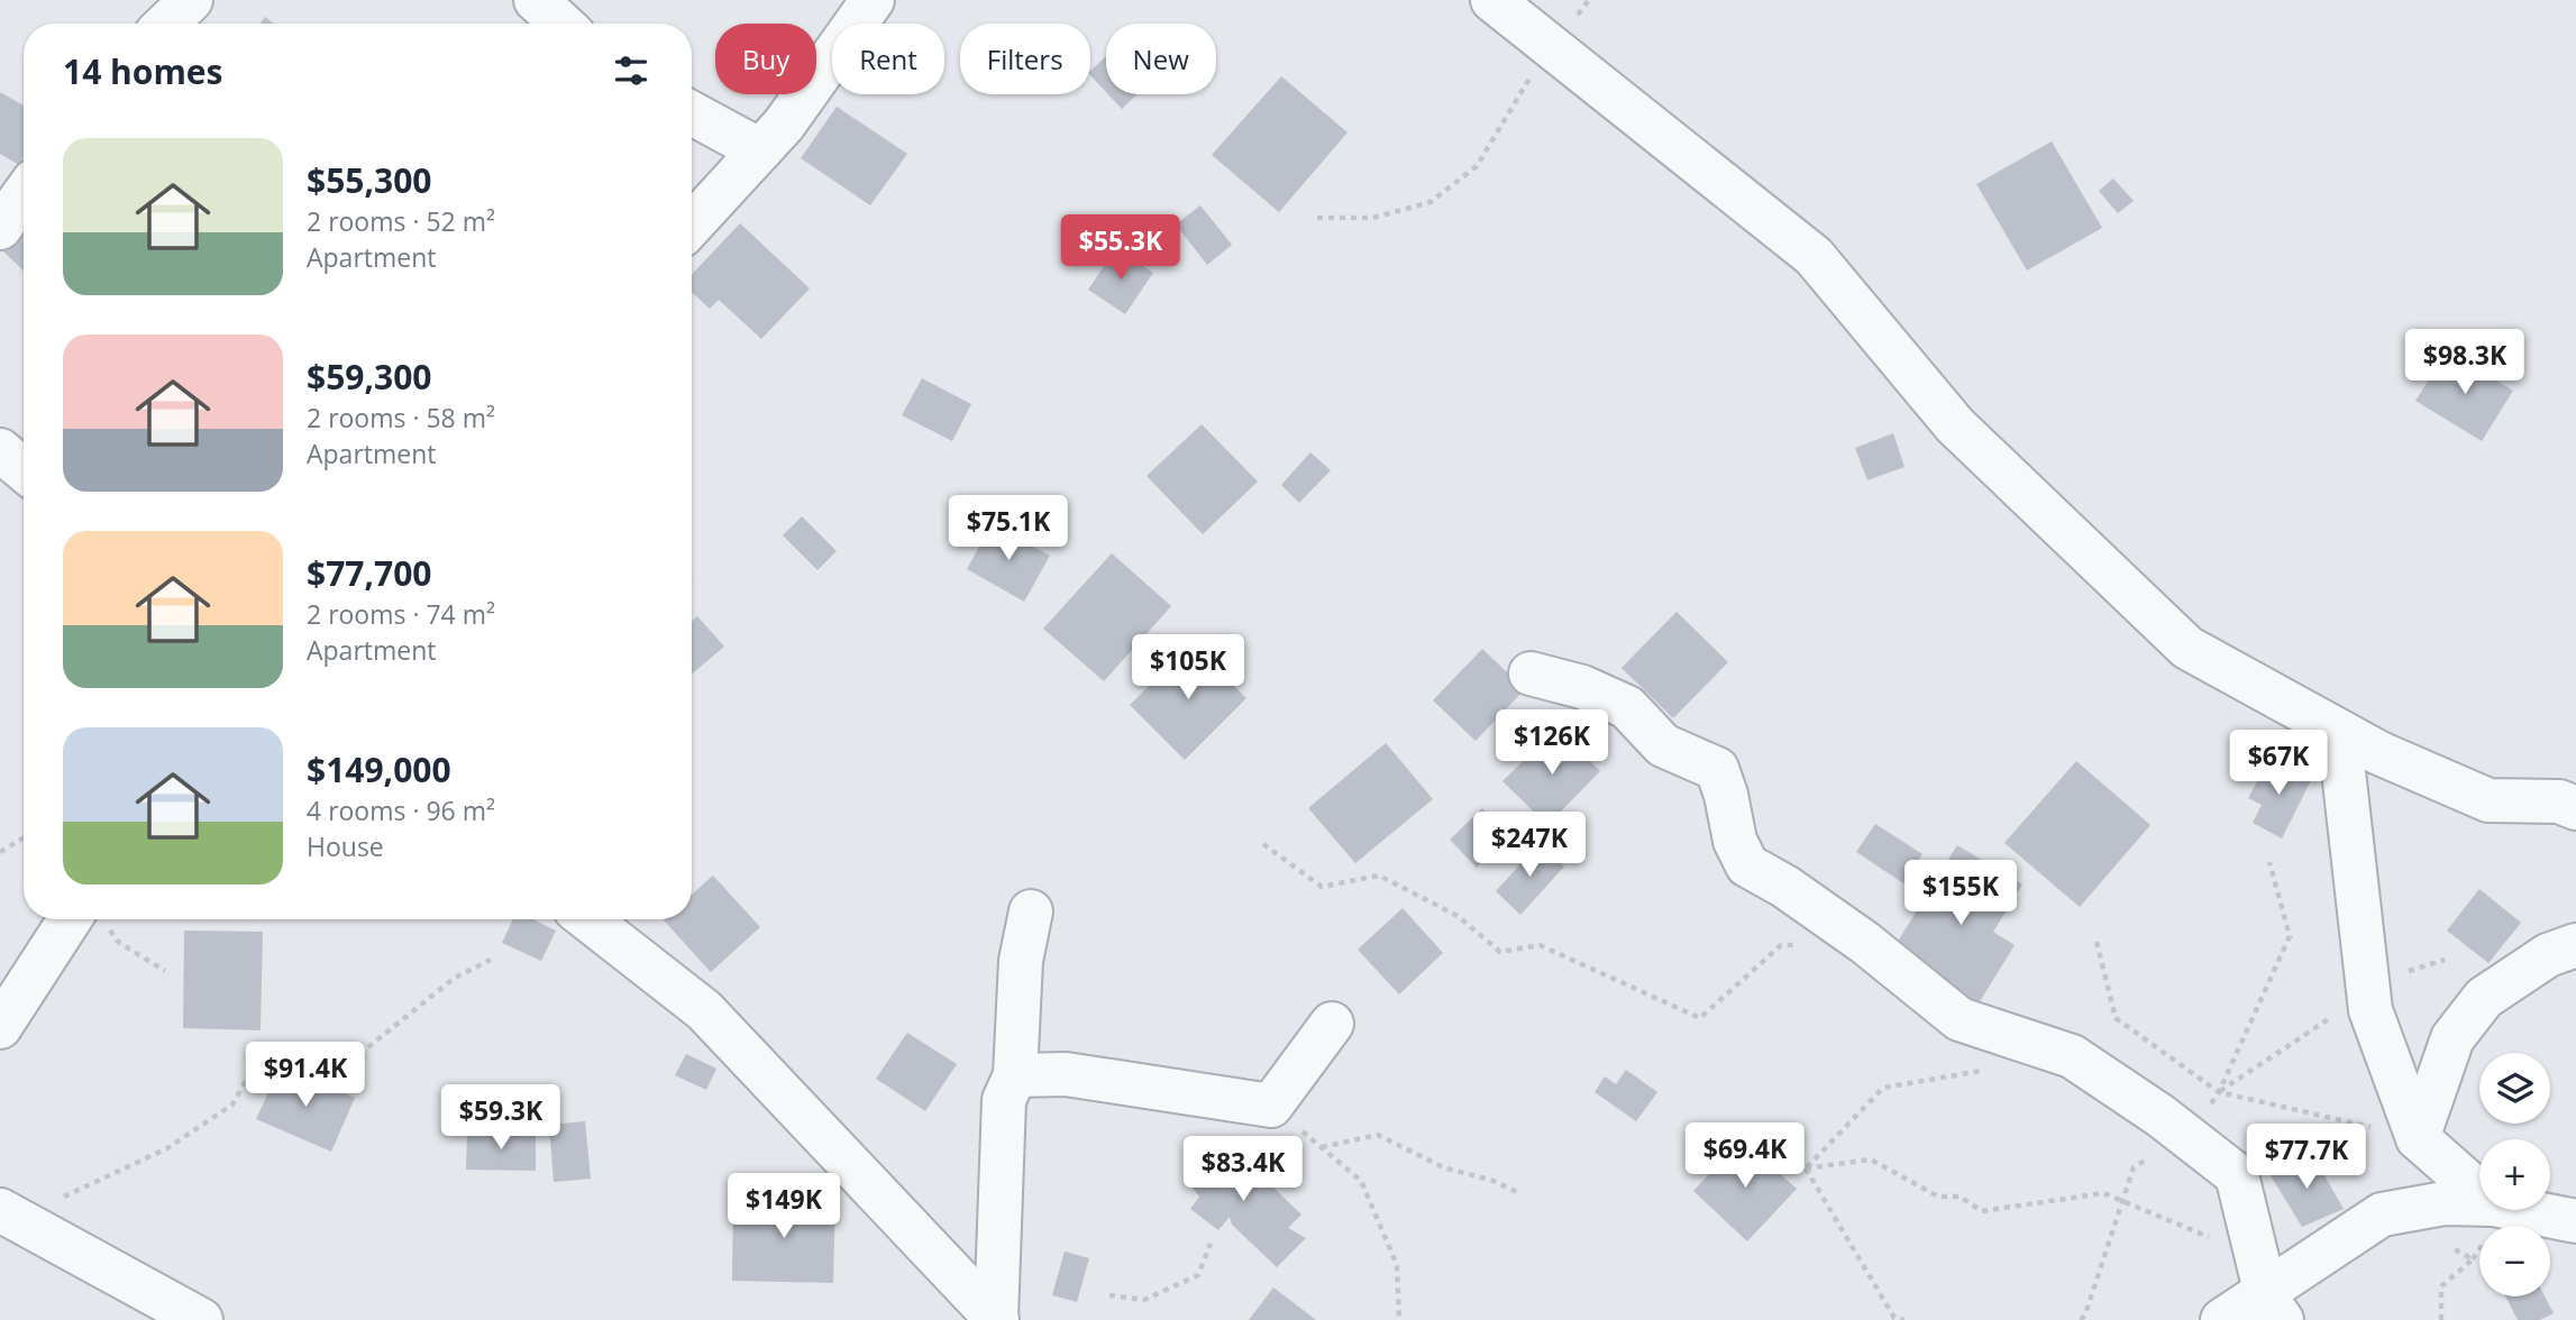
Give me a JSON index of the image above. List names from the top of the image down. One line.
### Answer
{"page":{"chip":["Buy","Rent","Filters","New"],"heading":"14 homes","list":[{"name":"$55,300","note":"2 rooms · 52 m² · Apartment"},{"name":"$59,300","note":"2 rooms · 58 m² · Apartment"},{"name":"$77,700","note":"2 rooms · 74 m² · Apartment"},{"name":"$149,000","note":"4 rooms · 96 m² · House"}],"price":["$55.3K","$98.3K","$75.1K","$105K","$126K","$67K","$247K","$155K","$91.4K","$59.3K","$69.4K","$77.7K","$83.4K","$149K"],"map_buttons":["+","−"]}}
